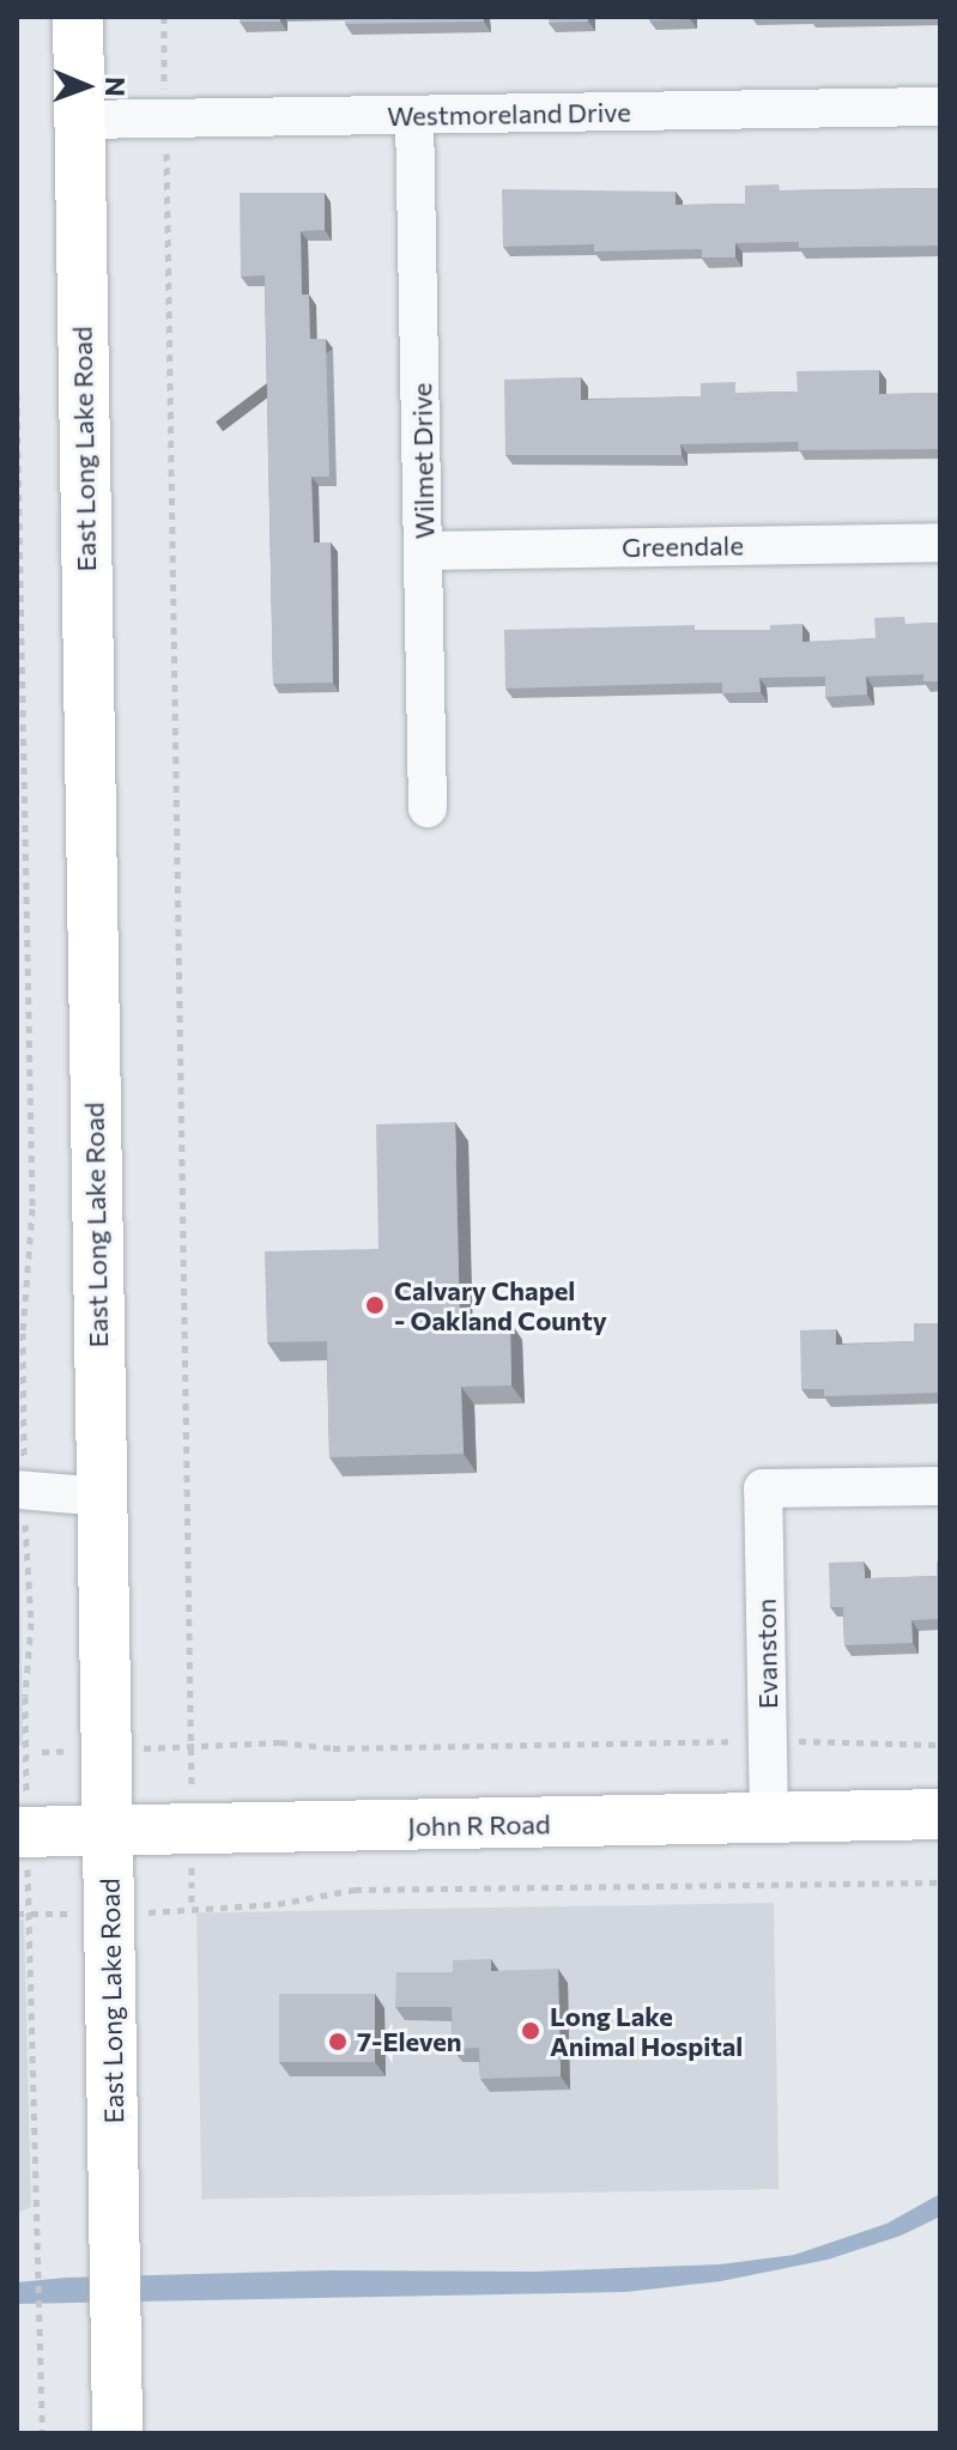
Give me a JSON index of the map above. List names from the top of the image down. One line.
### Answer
{"streets":{"main road":["East Long Lake Road","John R Road"],"street":["Westmoreland Drive","Wilmet Drive","Greendale","Evanston"]},"crossings":[["Westmoreland Drive","East Long Lake Road"],["Westmoreland Drive","Wilmet Drive"],["East Long Lake Road","John R Road"],["Wilmet Drive","Greendale"],["Evanston","John R Road"]],"places":["Calvary Chapel - Oakland County","Long Lake Animal Hospital","7-Eleven"],"north":"right"}
